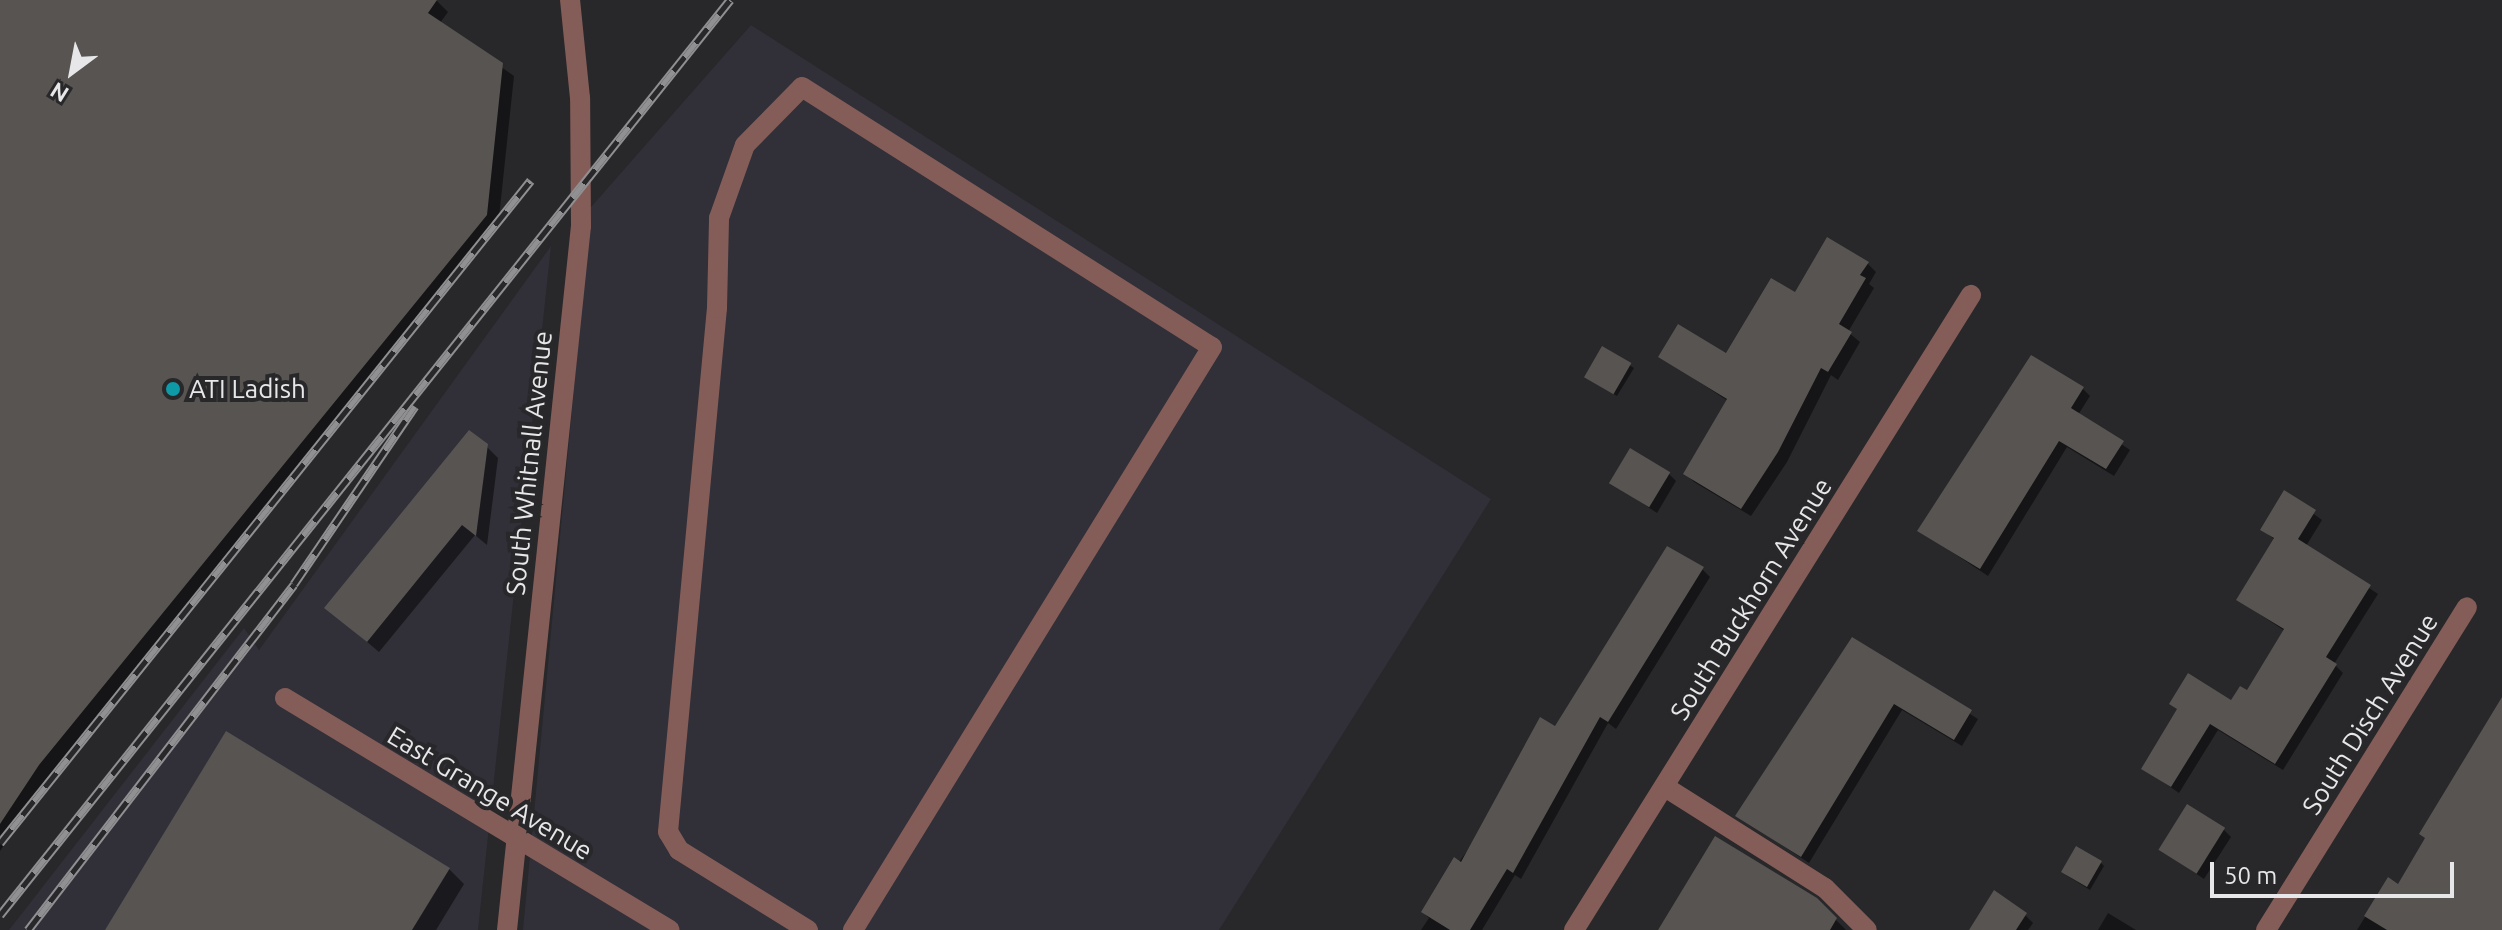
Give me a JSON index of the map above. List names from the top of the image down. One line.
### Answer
{"streets":{"street":["South Whitnall Avenue","South Buckhorn Avenue","South Disch Avenue","East Grange Avenue"]},"crossings":[["South Whitnall Avenue","East Grange Avenue"]],"places":["ATI Ladish"],"scale_bar":"50 m","north":"bottom left"}
